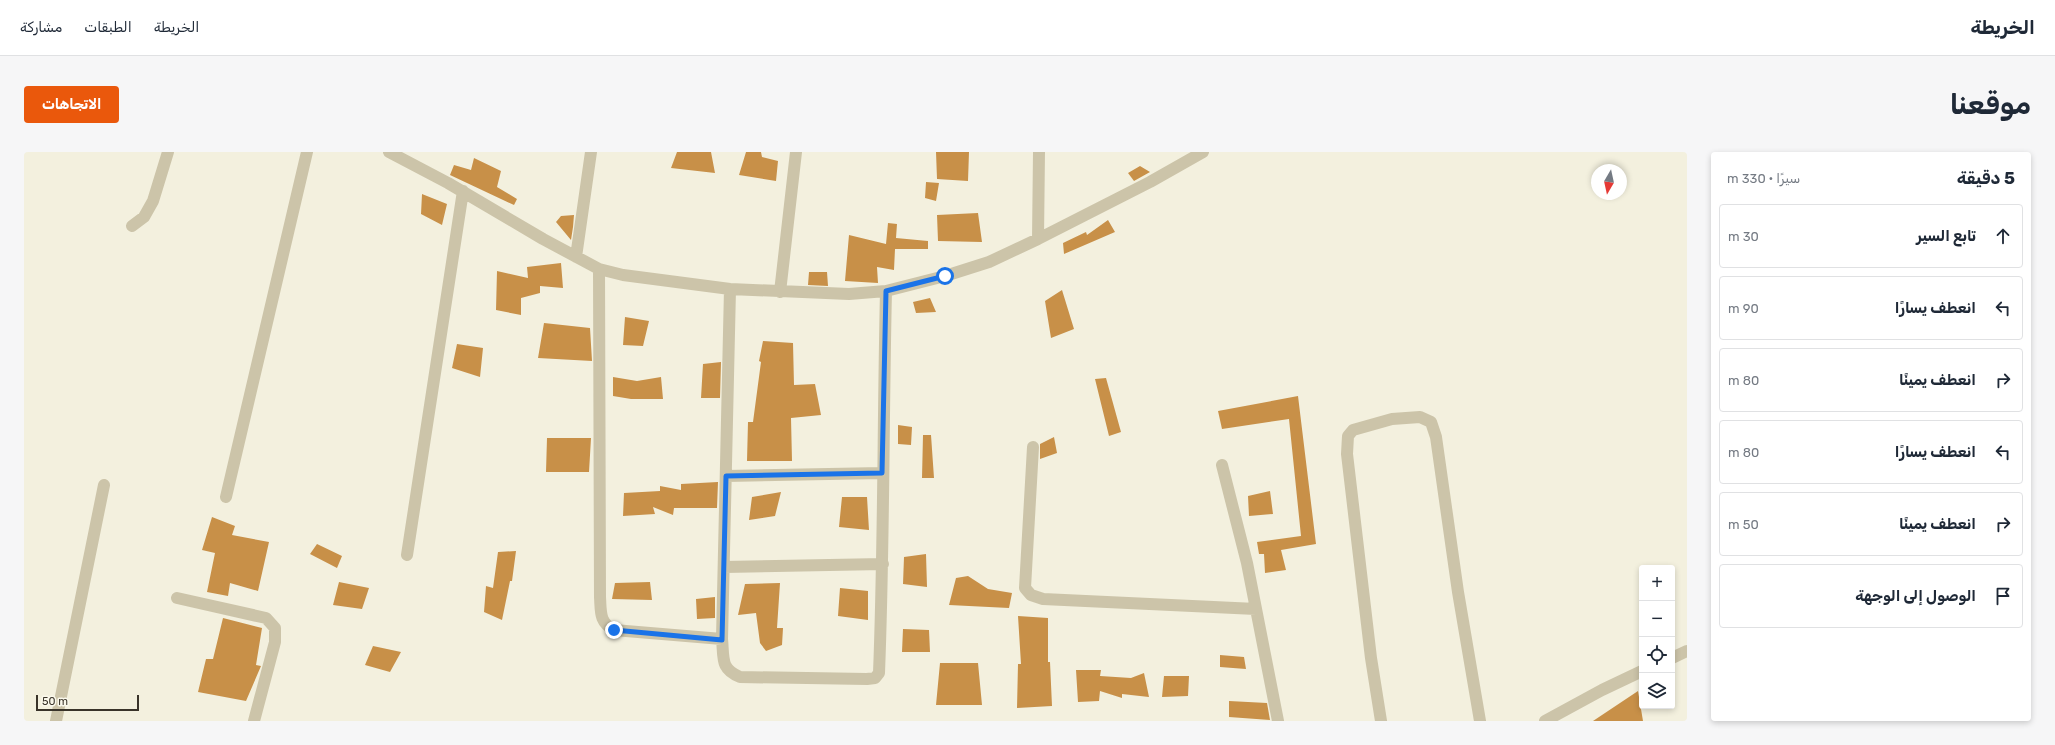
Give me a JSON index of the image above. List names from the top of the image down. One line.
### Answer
{"scale_bar":"50 m","north":"bottom","page":{"header":"الخريطة","nav":["الخريطة","الطبقات","مشاركة"],"buttons":"الاتجاهات","title":"موقعنا","heading":["5 دقيقة","سيرًا · 330 m"],"list":[["تابع السير","30 m"],["انعطف يسارًا","90 m"],["انعطف يمينًا","80 m"],["انعطف يسارًا","80 m"],["انعطف يمينًا","50 m"],"الوصول إلى الوجهة"],"map_buttons":["+","−"],"scale":"50 m"}}
